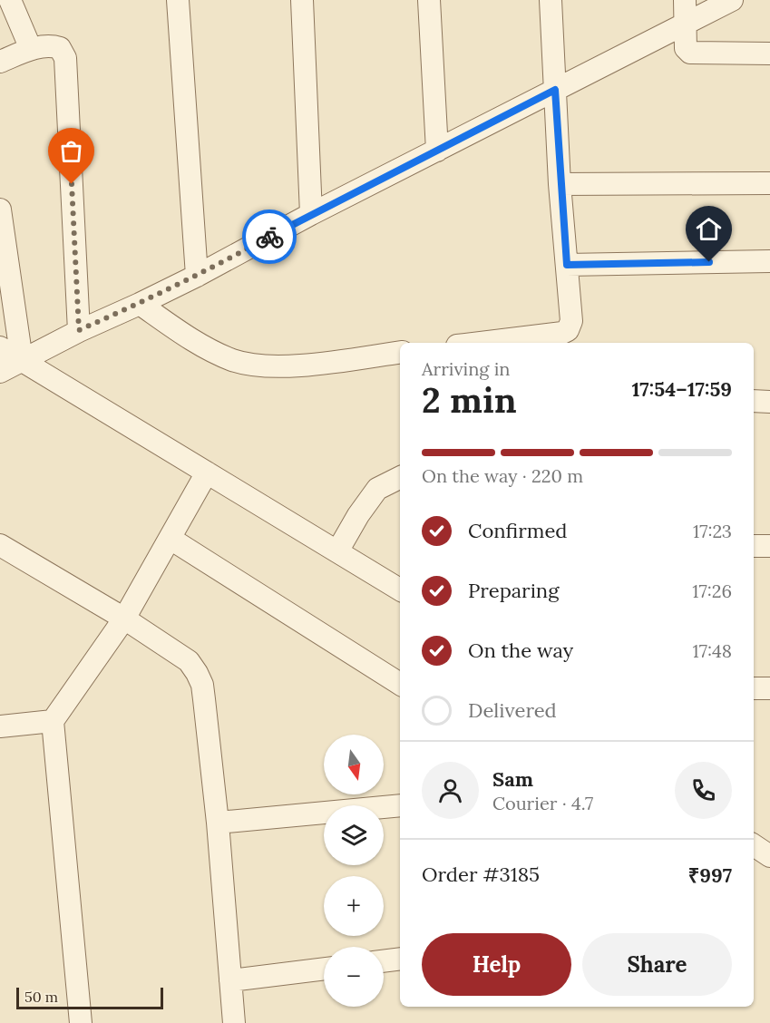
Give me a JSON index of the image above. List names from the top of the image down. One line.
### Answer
{"scale_bar":"50 m","north":"bottom","page":{"heading":["2 min","Arriving in","17:54–17:59"],"panel":["Sam","Courier · 4.7","Order #3185","₹997"],"bar":"On the way · 220 m","list":[["Confirmed","17:23"],["Preparing","17:26"],["On the way","17:48"],"Delivered"],"map_buttons":["+","−"],"buttons":["Help","Share"],"scale":"50 m"}}
